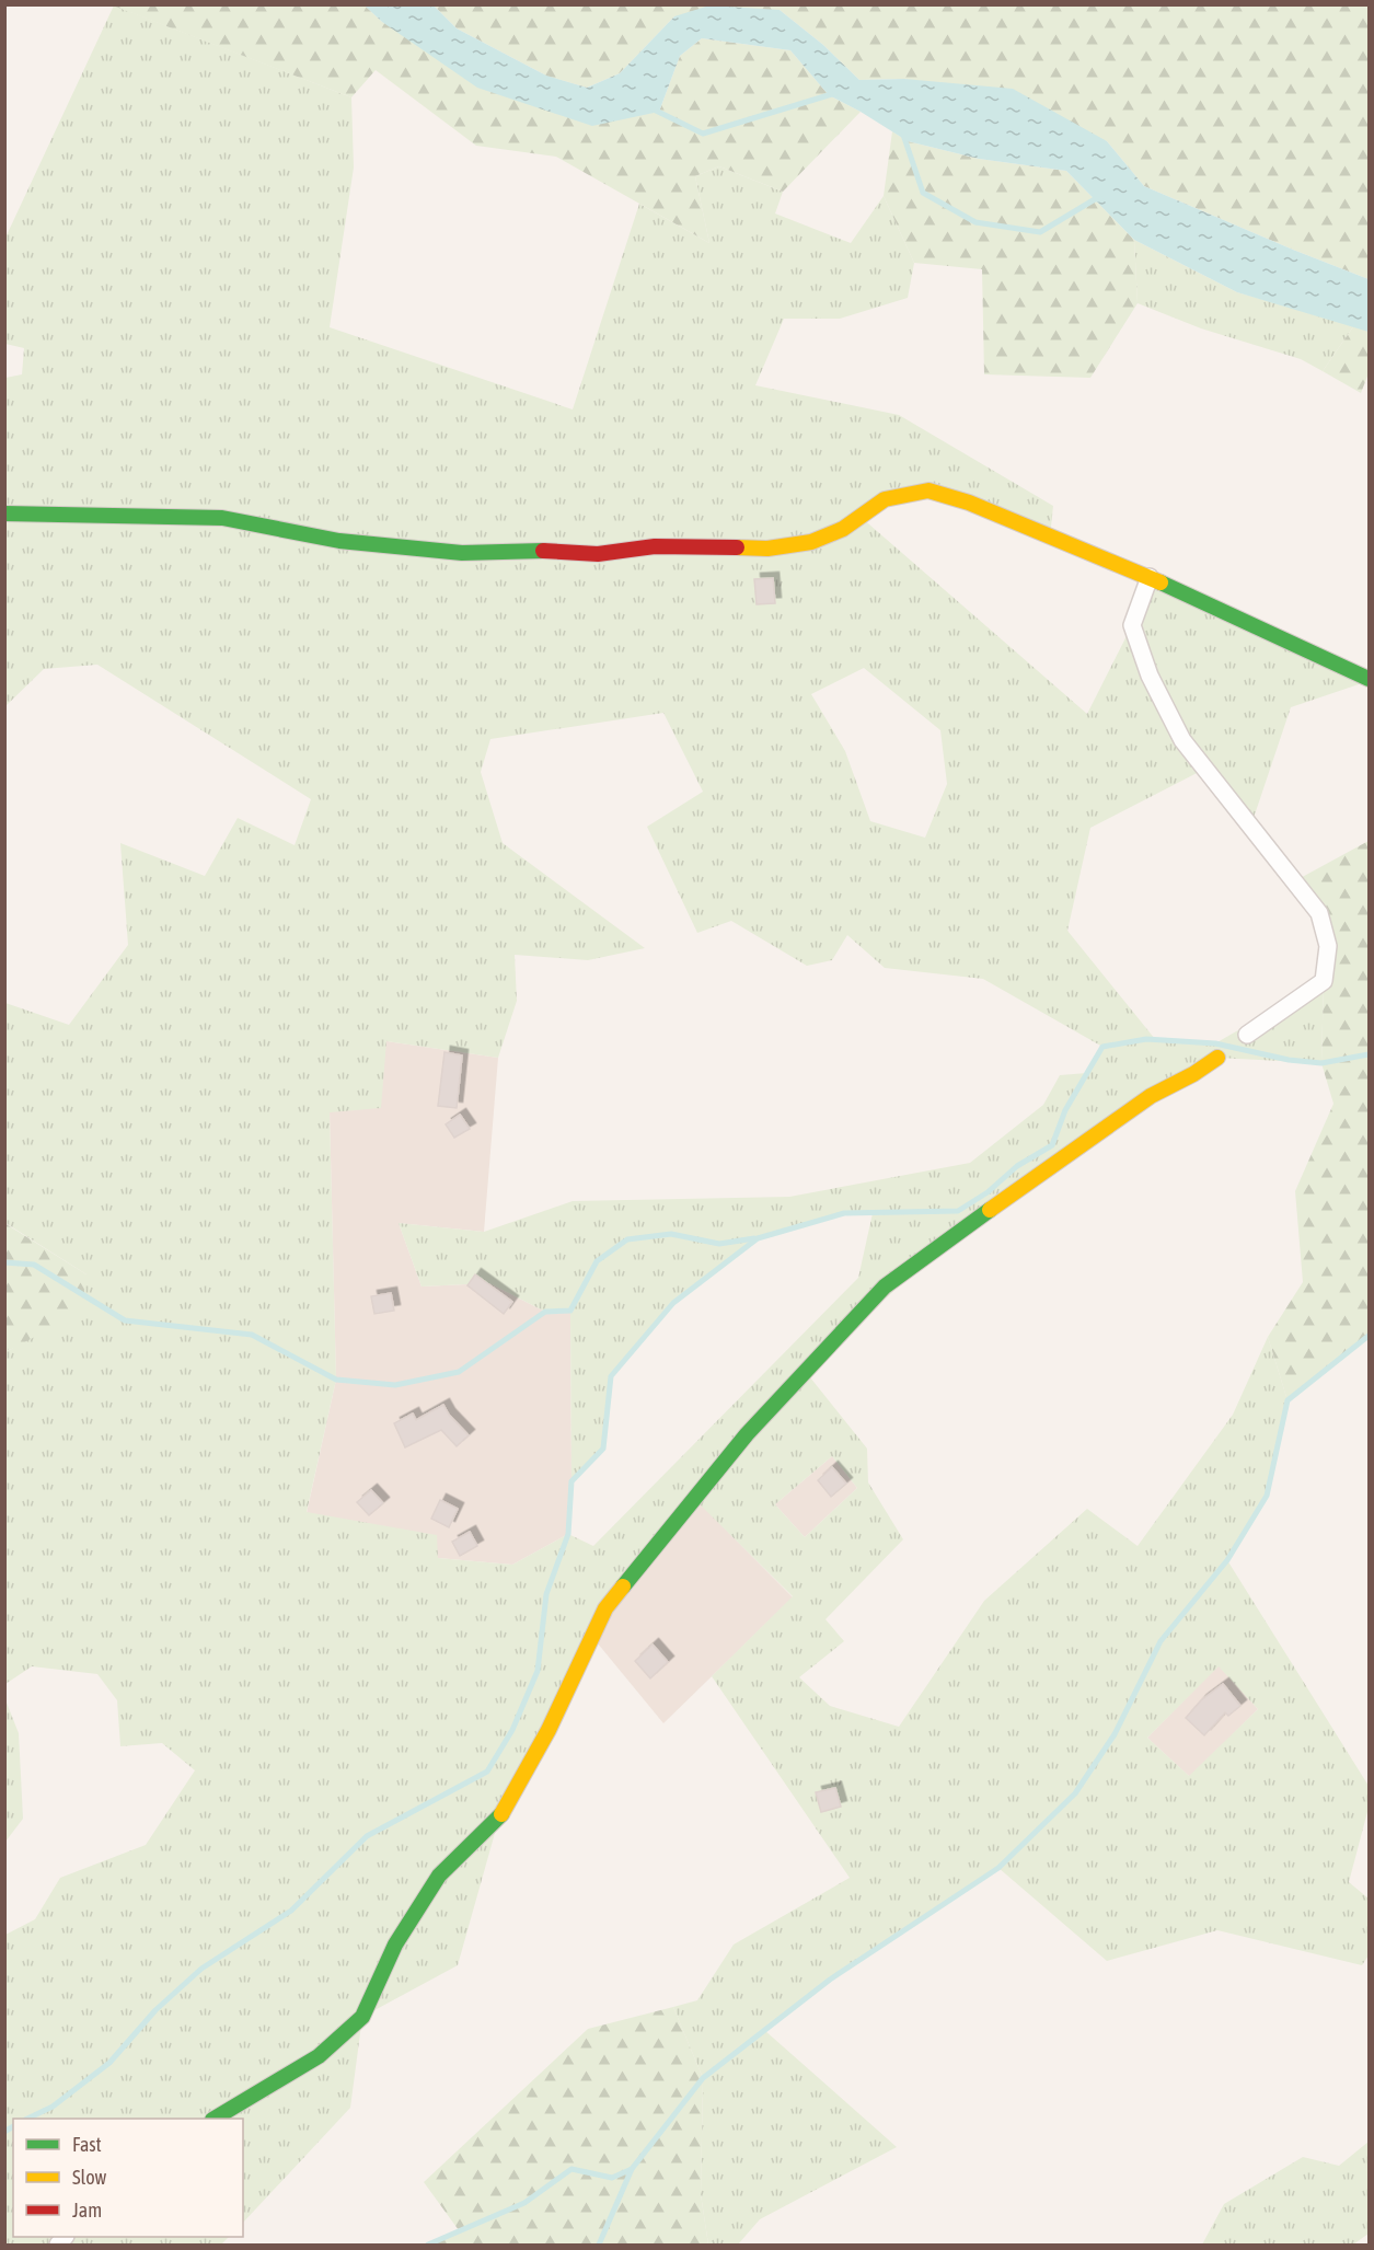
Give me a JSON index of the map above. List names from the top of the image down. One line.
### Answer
{"legend":["Fast","Slow","Jam"]}
